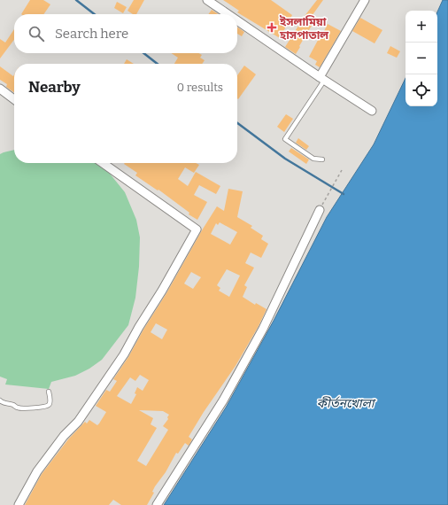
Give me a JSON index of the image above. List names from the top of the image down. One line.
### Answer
{"water":["কীর্তনখোলা"],"places":{"health":["ইসলামিয়া হাসপাতাল"]},"page":{"map_buttons":["+","−"],"search":"Search here","heading":["Nearby","0 results"]}}
